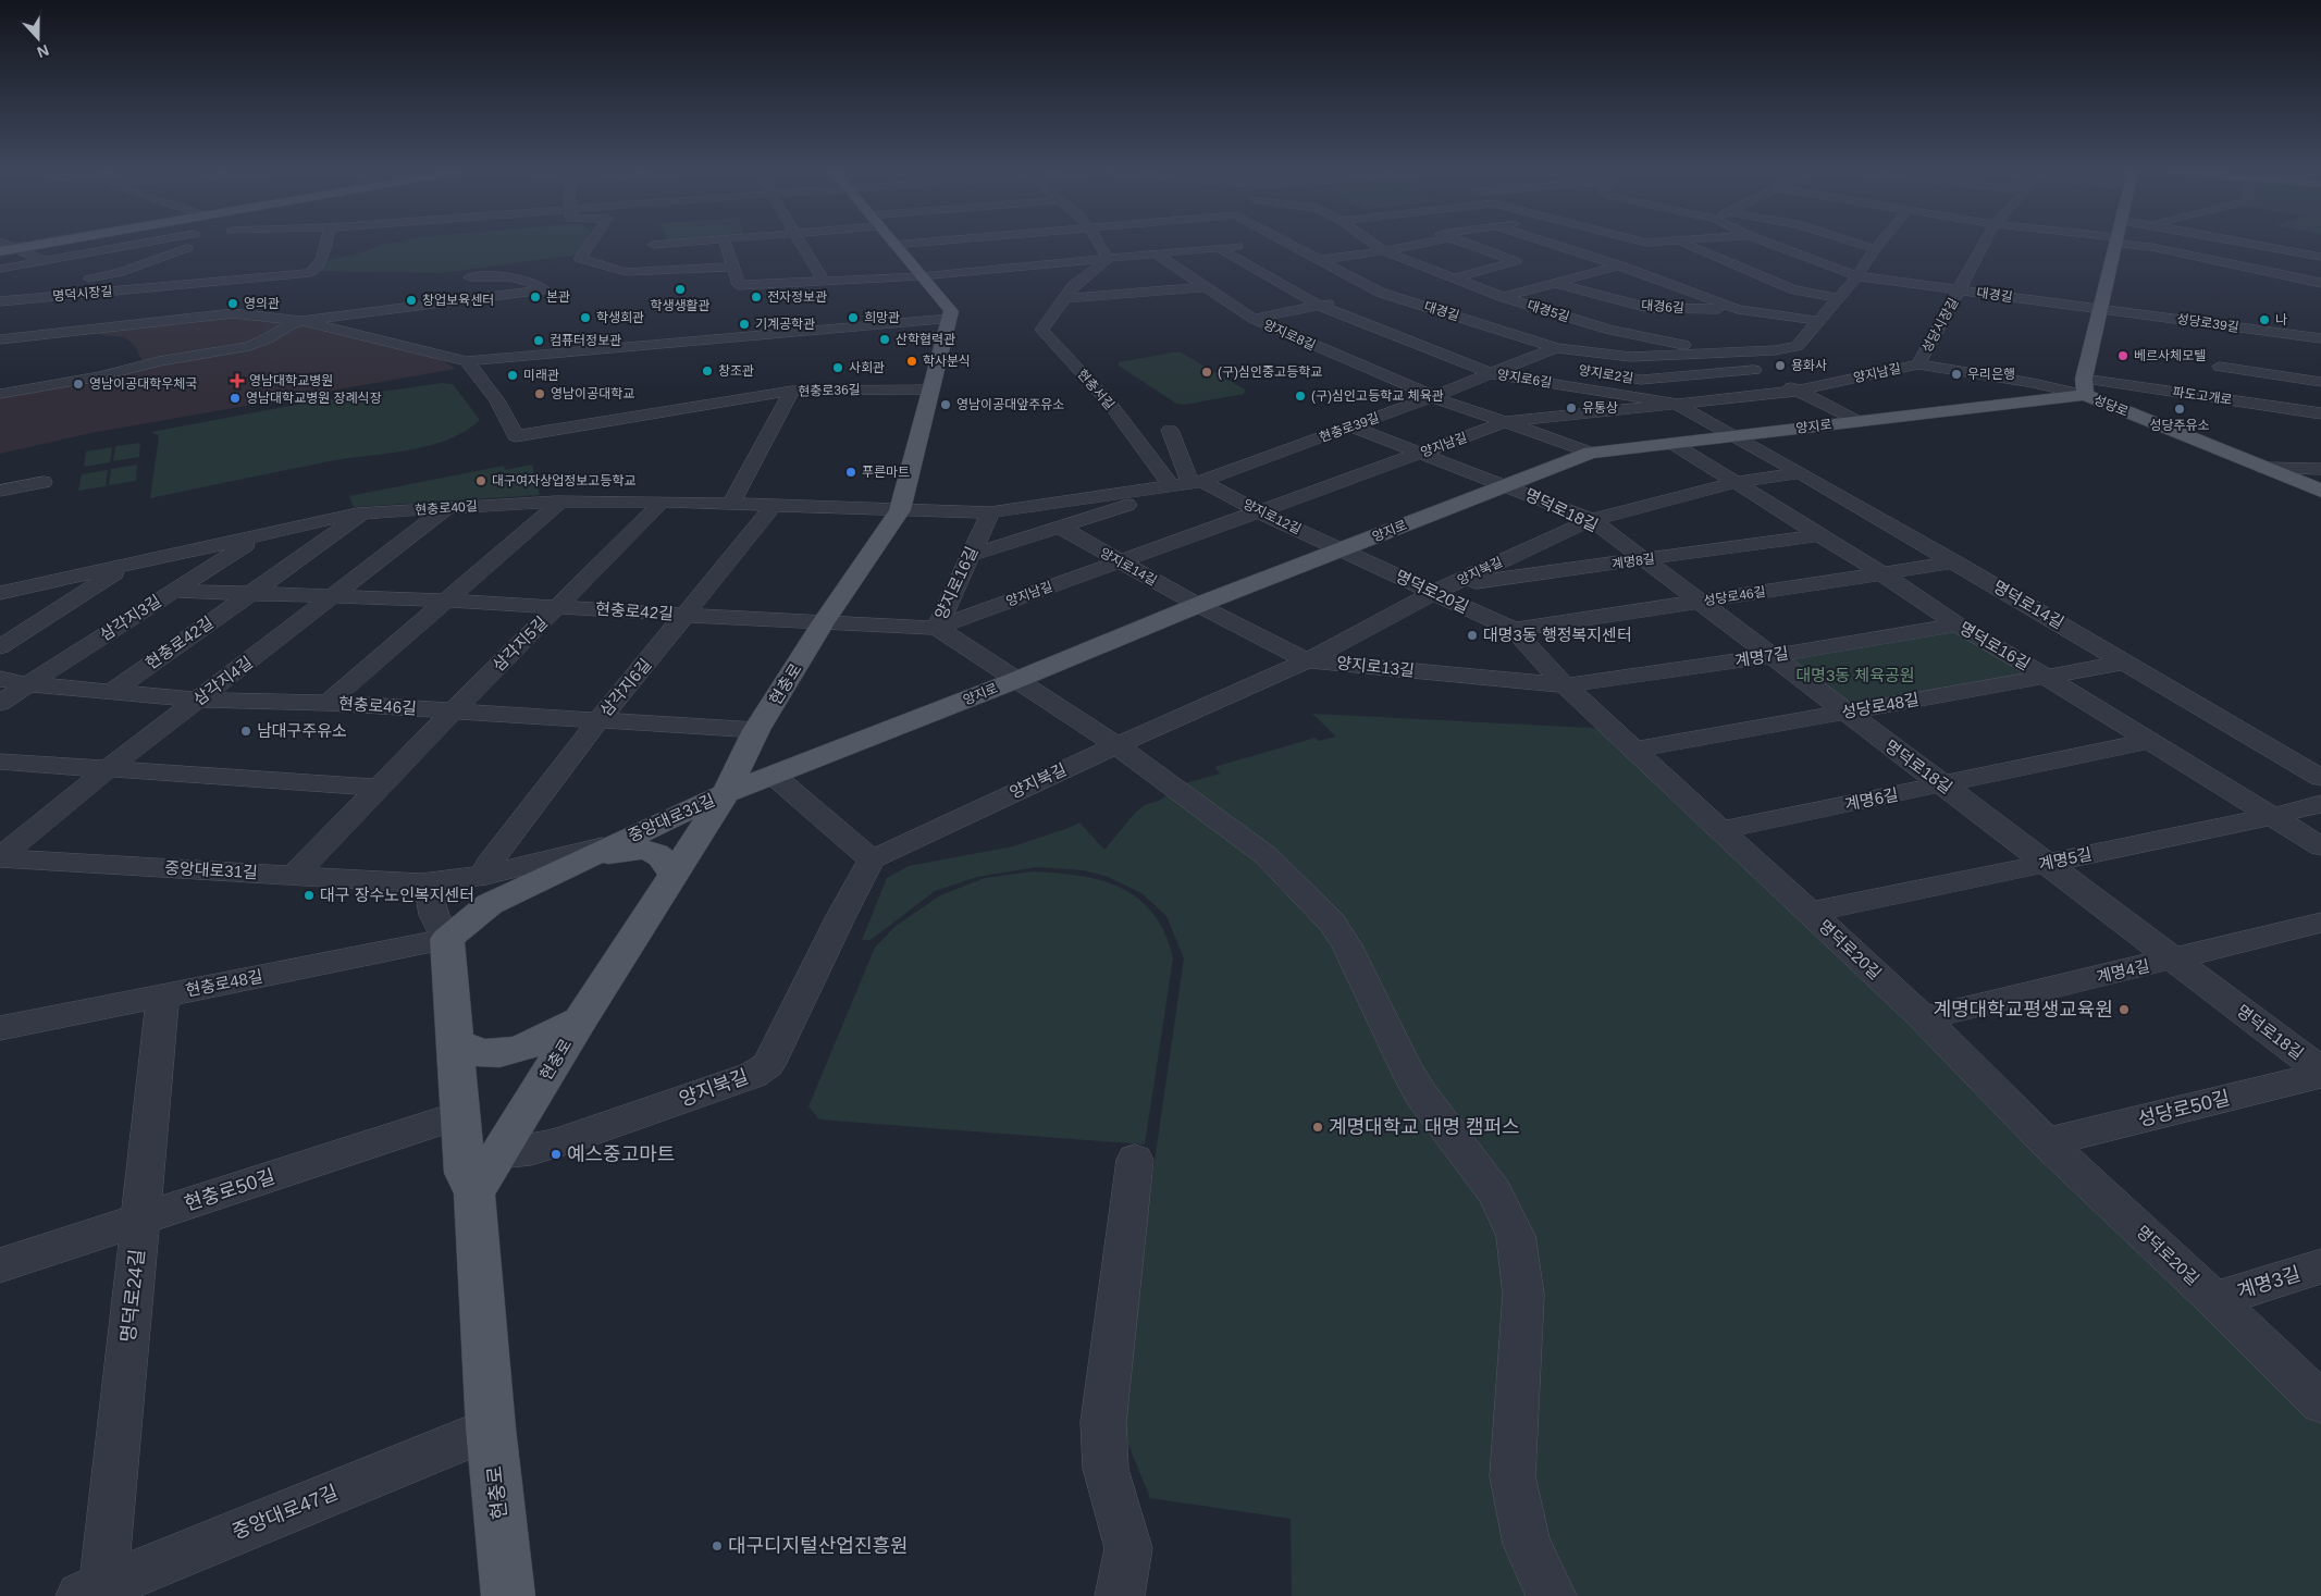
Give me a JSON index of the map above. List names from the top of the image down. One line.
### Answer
{"streets":{"main road":["성당로","양지로","현충로","중앙대로31길"],"street":["명덕시장길","대경길","대경6길","대경5길","성당로39길","성당시장길","양지로8길","양지남길","양지로2길","양지로6길","현충서길","현충로36길","파도고개로","현충로39길","현충로40길","명덕로18길","양지로12길","계명8길","양지로14길","양지북길","양지로16길","명덕로20길","성당로46길","명덕로14길","현충로42길","삼각지3길","삼각지5길","명덕로16길","계명7길","양지로13길","삼각지4길","삼각지6길","현충로46길","성당로48길","계명6길","계명5길","계명4길","현충로48길","성당로50길","현충로50길","계명3길","명덕로24길","중앙대로47길"]},"crossings":[["대경길","대경6길"],["대경길","대경5길"],["대경길","성당로39길"],["대경길","성당시장길"],["대경길","양지로2길"],["대경길","성당로"],["대경길","현충로39길"],["대경5길","양지로2길"],["성당로39길","성당로"],["성당시장길","양지남길"],["양지로8길","양지남길"],["양지로8길","양지로"],["양지로8길","현충로39길"],["양지남길","양지로2길"],["양지남길","양지로6길"],["양지남길","파도고개로"],["양지남길","성당로"],["양지남길","양지로"],["양지남길","명덕로18길"],["양지남길","양지로12길"],["양지남길","양지로14길"],["양지남길","양지로16길"],["양지남길","현충로42길"],["양지남길","현충로"],["양지로2길","양지로"],["양지로2길","현충로39길"],["양지로6길","양지로"],["양지로6길","현충로39길"],["양지로6길","명덕로14길"],["현충서길","현충로39길"],["현충로36길","현충로40길"],["현충로36길","현충로"],["파도고개로","성당로"],["파도고개로","양지로"],["성당로","양지로"],["양지로","명덕로18길"],["양지로","양지로12길"],["양지로","양지로14길"],["양지로","양지로16길"],["양지로","명덕로20길"],["양지로","명덕로14길"],["양지로","명덕로16길"],["양지로","양지로13길"],["양지로","현충로"],["양지로","중앙대로31길"],["현충로39길","현충로40길"],["현충로39길","명덕로18길"],["현충로39길","양지로12길"],["현충로39길","양지로14길"],["현충로39길","양지로16길"],["현충로39길","현충로"],["현충로40길","현충로42길"],["현충로40길","삼각지3길"],["현충로40길","삼각지5길"],["현충로40길","삼각지4길"],["현충로40길","현충로"],["현충로40길","삼각지6길"],["명덕로18길","계명8길"],["명덕로18길","양지북길"],["명덕로18길","성당로46길"],["명덕로18길","계명7길"],["명덕로18길","성당로48길"],["명덕로18길","계명6길"],["명덕로18길","계명5길"],["명덕로18길","계명4길"],["양지로12길","명덕로20길"],["계명8길","양지북길"],["계명8길","명덕로20길"],["계명8길","명덕로16길"],["양지로14길","양지로13길"],["양지북길","명덕로20길"],["양지북길","명덕로14길"],["양지북길","명덕로16길"],["양지북길","양지로13길"],["양지북길","현충로"],["명덕로20길","성당로46길"],["명덕로20길","계명7길"],["명덕로20길","양지로13길"],["명덕로20길","성당로48길"],["명덕로20길","계명6길"],["명덕로20길","계명5길"],["명덕로20길","계명4길"],["명덕로20길","성당로50길"],["명덕로20길","계명3길"],["성당로46길","명덕로14길"],["성당로46길","명덕로16길"],["명덕로14길","성당로48길"],["현충로42길","삼각지3길"],["현충로42길","삼각지5길"],["현충로42길","삼각지4길"],["현충로42길","현충로"],["현충로42길","삼각지6길"],["현충로42길","현충로46길"],["삼각지3길","현충로46길"],["삼각지5길","현충로46길"],["삼각지5길","중앙대로31길"],["명덕로16길","계명7길"],["명덕로16길","성당로48길"],["명덕로16길","계명6길"],["명덕로16길","계명5길"],["계명7길","양지로13길"],["삼각지4길","현충로46길"],["삼각지4길","중앙대로31길"],["현충로","현충로46길"],["현충로","중앙대로31길"],["현충로","현충로48길"],["현충로","현충로50길"],["현충로","중앙대로47길"],["삼각지6길","현충로46길"],["삼각지6길","중앙대로31길"],["중앙대로31길","현충로48길"],["현충로48길","명덕로24길"],["현충로50길","명덕로24길"],["명덕로24길","중앙대로47길"]],"parks":["대명3동 체육공원"],"places":{"other":["학생생활관","본관","전자정보관","창업보육센터","영의관","학생회관","희망관","나","기계공학관","산학협력관","컴퓨터정보관","베르사체모텔","학사분식","용화사","사회관","창조관","(구)심인중고등학교","우리은행","미래관","영남이공대학우체국","영남이공대학교","(구)심인고등학교 체육관","영남대학교병원 장례식장","영남이공대앞주유소","유통상","성당주유소","푸른마트","대구여자상업정보고등학교","대명3동 행정복지센터","남대구주유소","대구 장수노인복지센터","계명대학교평생교육원","계명대학교 대명 캠퍼스","예스중고마트","대구디지털산업진흥원"],"health":["영남대학교병원"]},"north":"bottom"}
